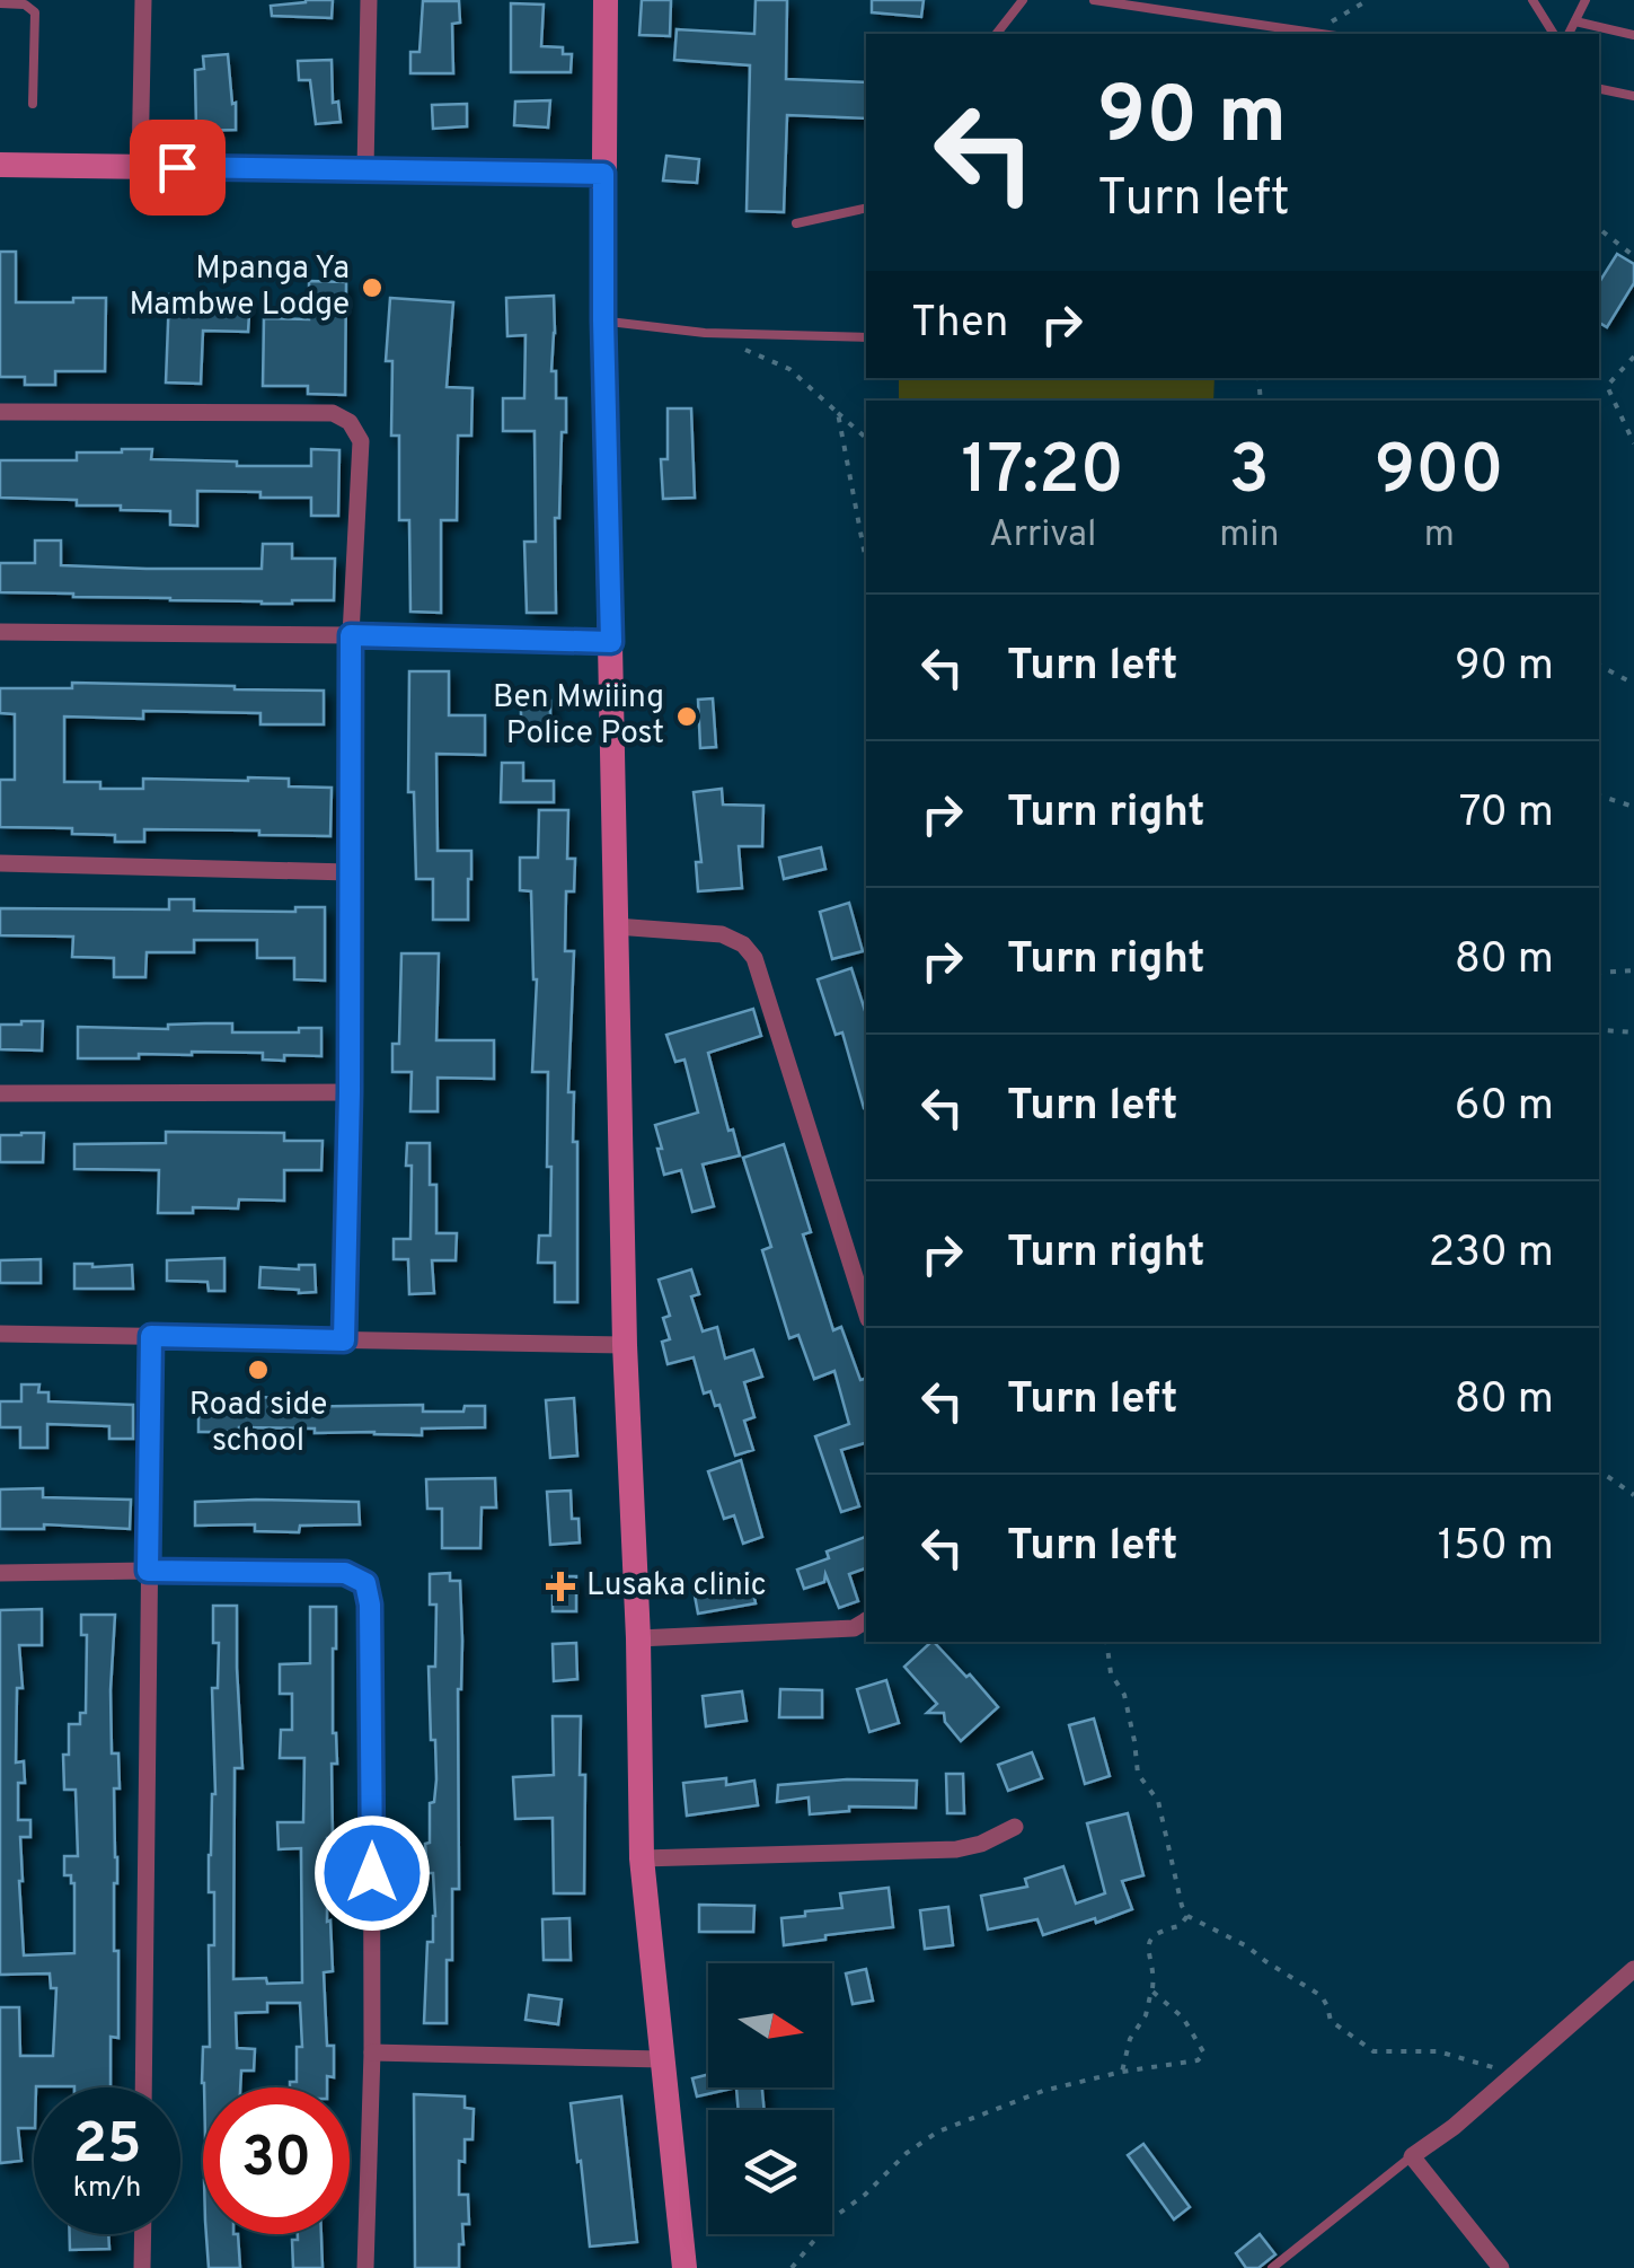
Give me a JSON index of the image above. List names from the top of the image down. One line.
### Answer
{"places":{"other":["Mpanga Ya Mambwe Lodge","Ben Mwiiing Police Post","Road side school"],"health":["Lusaka clinic"]},"north":"right","page":{"turn":["90 m","Turn left"],"then":"Then","eta":["17:20","Arrival","3","min","900","m"],"list":[{"name":"Turn left","value":"90 m"},{"name":"Turn right","value":"70 m"},{"name":"Turn right","value":"80 m"},{"name":"Turn left","value":"60 m"},{"name":"Turn right","value":"230 m"},{"name":"Turn left","value":"80 m"},{"name":"Turn left","value":"150 m"}],"speed":"25 km/h","limit":"30"}}
